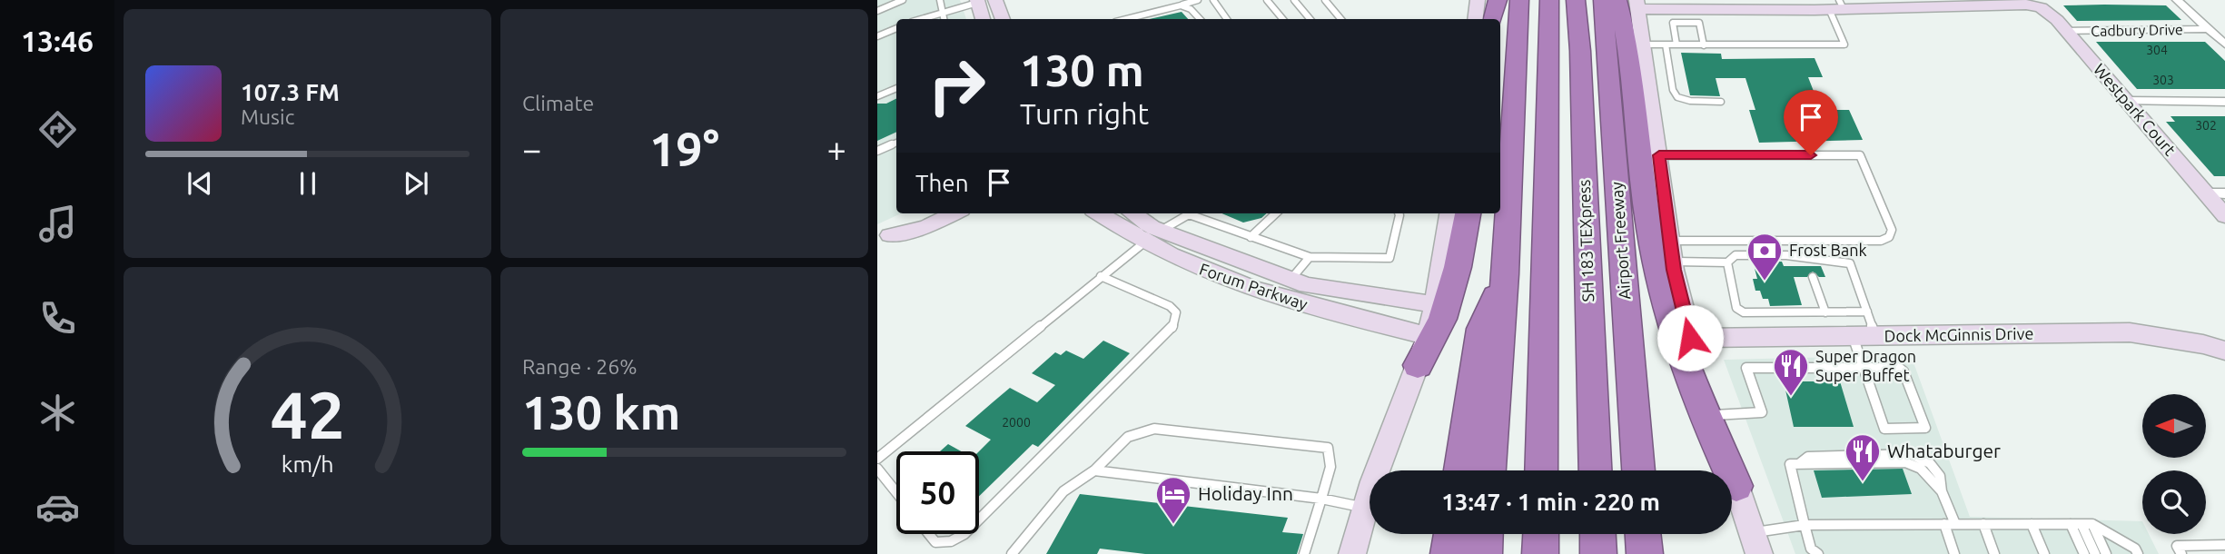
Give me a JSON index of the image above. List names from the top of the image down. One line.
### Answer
{"streets":{"highway":["SH 183 TEXpress","Airport Freeway"],"street":["Cadbury Drive","Westpark Court","Forum Parkway","Dock McGinnis Drive"]},"crossings":[["Cadbury Drive","Westpark Court"]],"places":{"bank":["Frost Bank"],"restaurant":["Super Dragon Super Buffet","Whataburger"],"hotel":["Holiday Inn"]},"house_numbers":["304","303","302","2000"],"north":"left","page":{"tabs":"13:46","tile":["Climate",["Range · 26%","130 km"]],"turn":["130 m","Turn right"],"song":["107.3 FM","Music"],"heat":["−","19°","+"],"then":"Then","limit":"50","trip":"13:47 · 1 min · 220 m","gauge":["42","km/h"]}}
